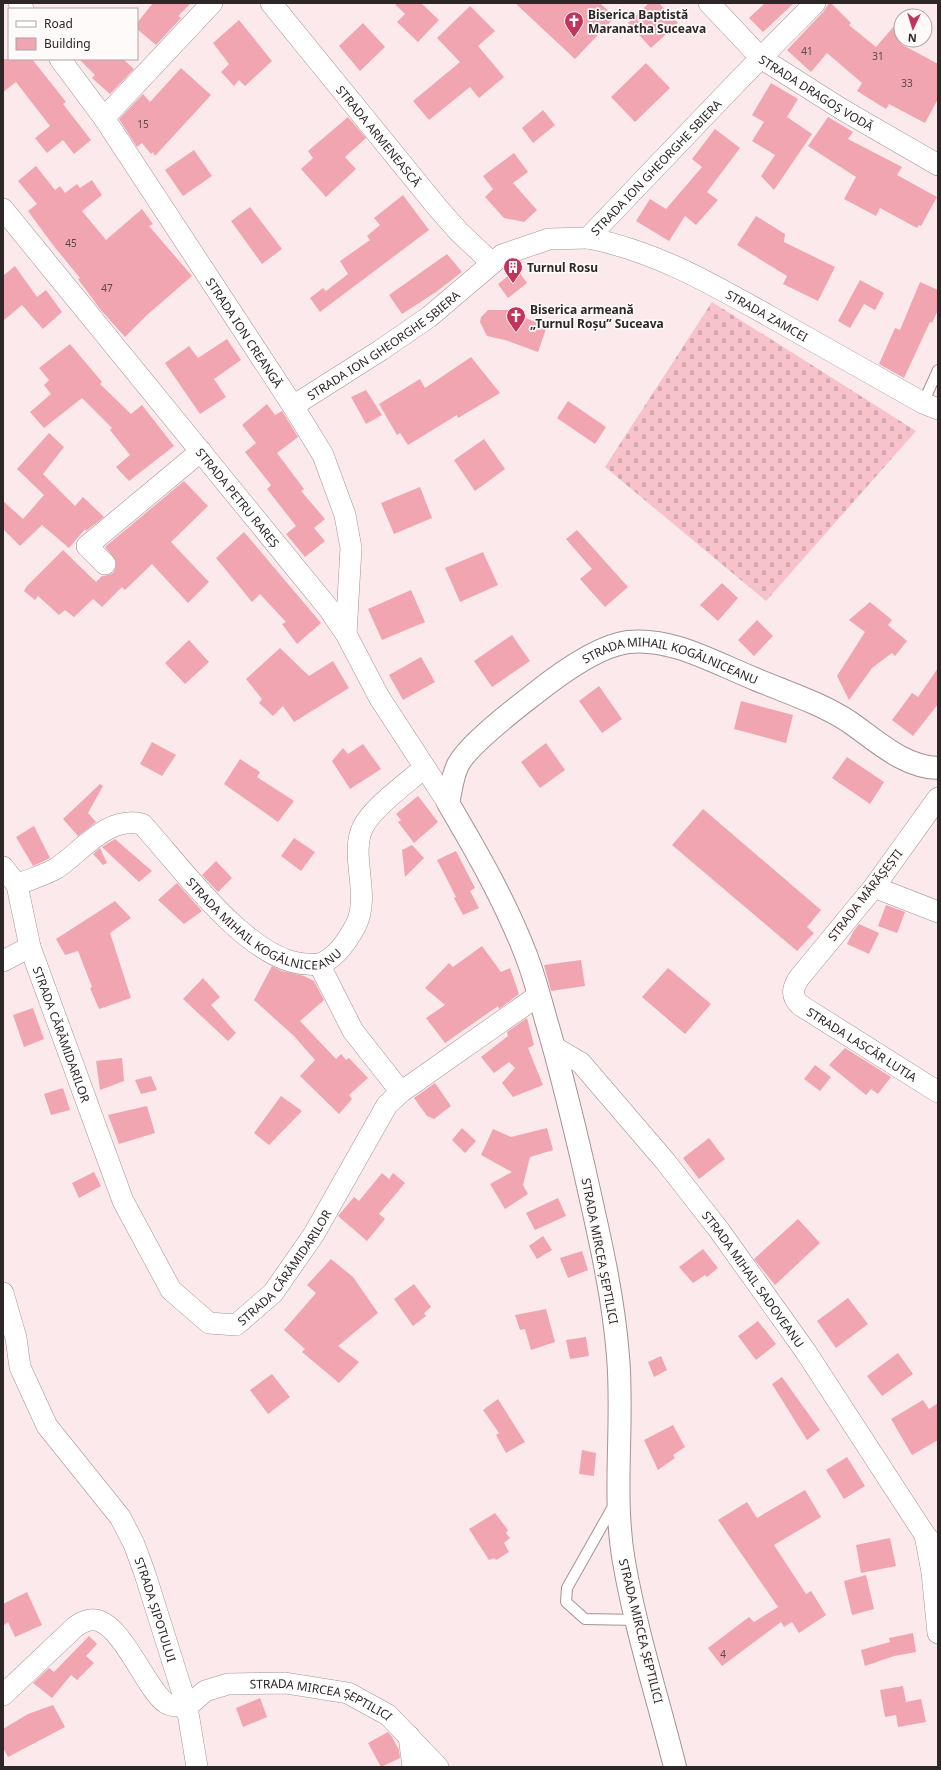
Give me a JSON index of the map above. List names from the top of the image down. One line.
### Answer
{"streets":{"street":["STRADA DRAGOȘ VODĂ","STRADA ARMENEASCĂ","STRADA ION GHEORGHE SBIERA","STRADA ZAMCEI","STRADA ION CREANGĂ","STRADA PETRU RAREȘ","STRADA MIHAIL KOGĂLNICEANU","STRADA MĂRĂȘEȘTI","STRADA CĂRĂMIDARILOR","STRADA LASCĂR LUTIA","STRADA MIRCEA ȘEPTILICI","STRADA MIHAIL SADOVEANU","STRADA ȘIPOTULUI"]},"crossings":[["STRADA DRAGOȘ VODĂ","STRADA ION GHEORGHE SBIERA"],["STRADA ARMENEASCĂ","STRADA ION GHEORGHE SBIERA"],["STRADA ION GHEORGHE SBIERA","STRADA ZAMCEI"],["STRADA ION GHEORGHE SBIERA","STRADA ION CREANGĂ"],["STRADA ION CREANGĂ","STRADA PETRU RAREȘ"],["STRADA PETRU RAREȘ","STRADA MIHAIL KOGĂLNICEANU"],["STRADA PETRU RAREȘ","STRADA MIRCEA ȘEPTILICI"],["STRADA MIHAIL KOGĂLNICEANU","STRADA CĂRĂMIDARILOR"],["STRADA MIHAIL KOGĂLNICEANU","STRADA MIRCEA ȘEPTILICI"],["STRADA MĂRĂȘEȘTI","STRADA LASCĂR LUTIA"],["STRADA CĂRĂMIDARILOR","STRADA MIRCEA ȘEPTILICI"],["STRADA MIRCEA ȘEPTILICI","STRADA MIHAIL SADOVEANU"],["STRADA MIRCEA ȘEPTILICI","STRADA ȘIPOTULUI"]],"places":{"church":["Biserica Baptistă Maranatha Suceava","Biserica armeană „Turnul Roșu” Suceava"],"building":["Turnul Rosu"]},"house_numbers":["41","31","33","15","45","47","4"],"legend":["Road","Building"],"north":"bottom"}
